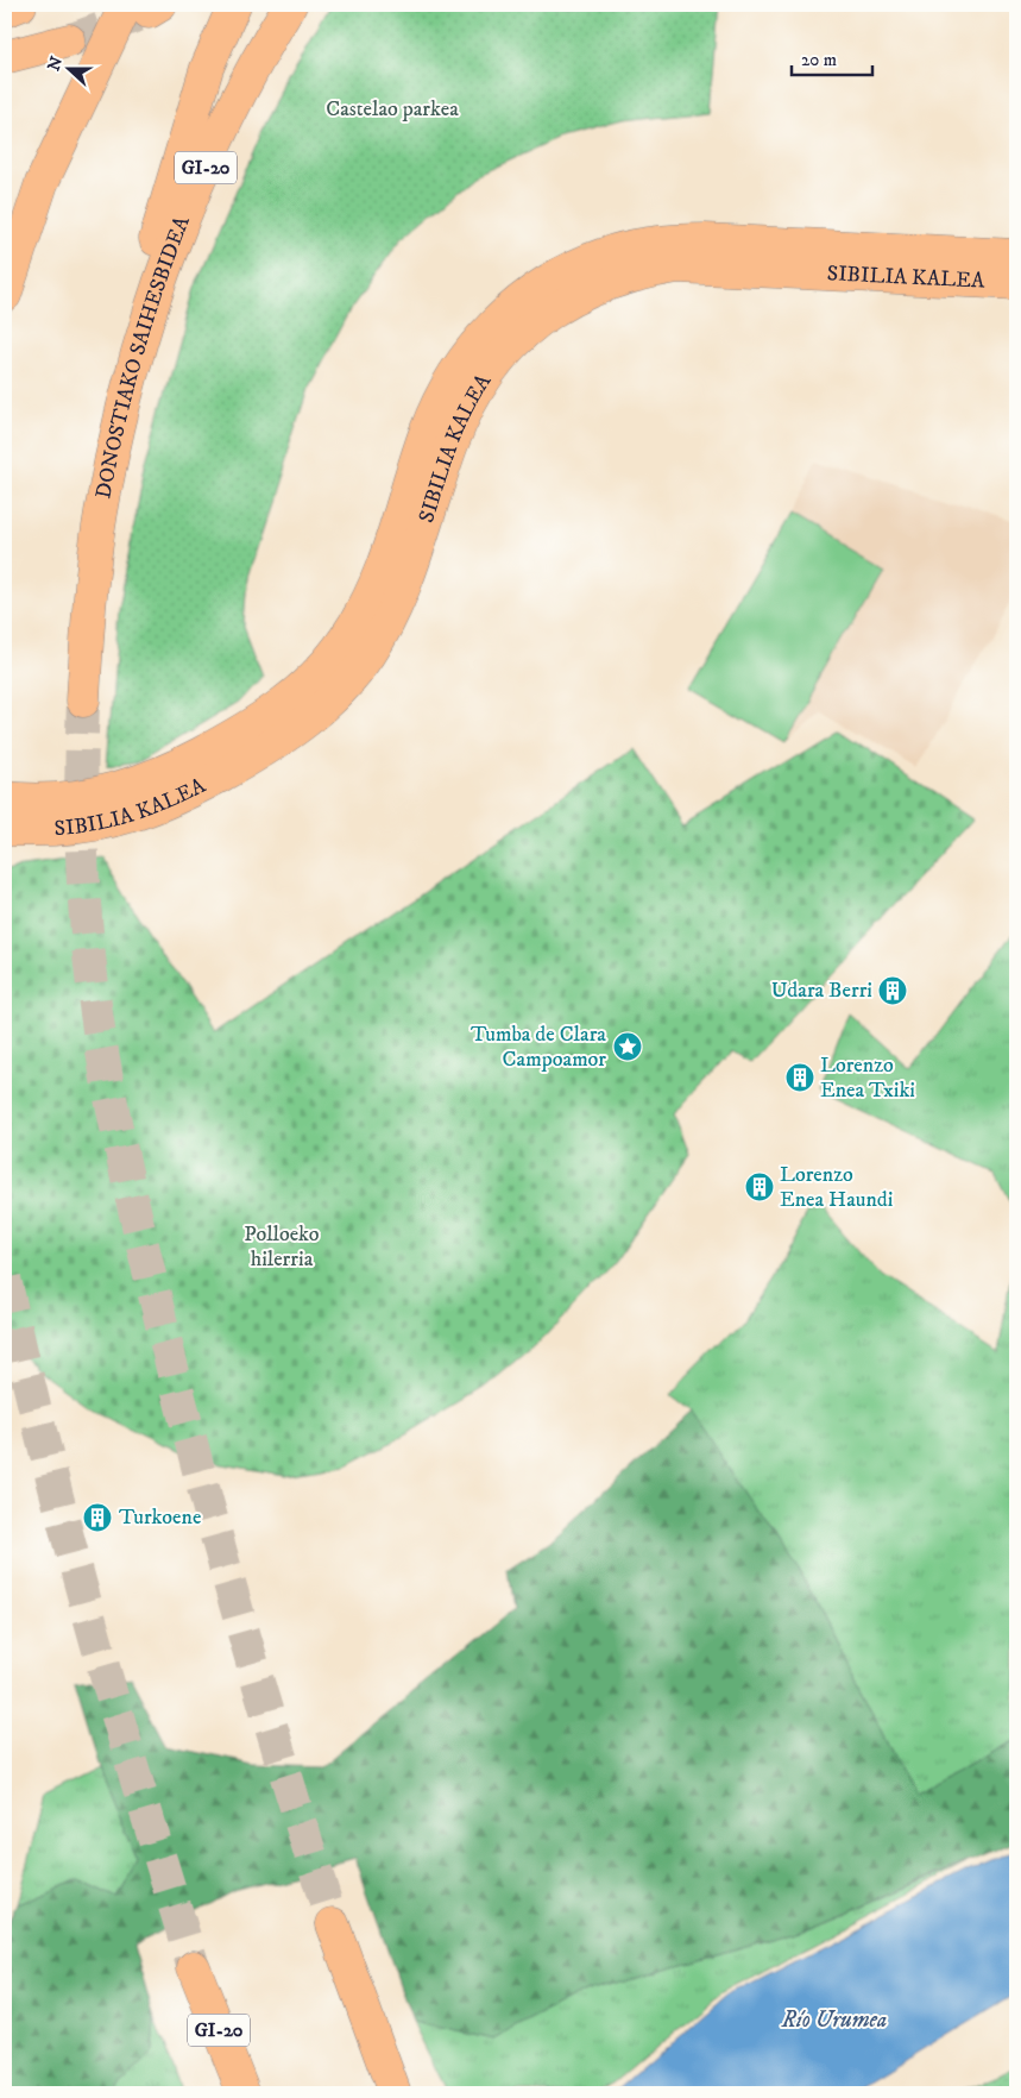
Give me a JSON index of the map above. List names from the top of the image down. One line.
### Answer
{"streets":{"main road":["GI-20","SIBILIA KALEA","DONOSTIAKO SAIHESBIDEA"]},"water":["Río Urumea"],"parks":["Castelao parkea","Polloeko hilerria"],"places":{"building":["Udara Berri","Lorenzo Enea Txiki","Lorenzo Enea Haundi","Turkoene"],"place":["Tumba de Clara Campoamor"]},"scale_bar":"20 m","north":"left"}
